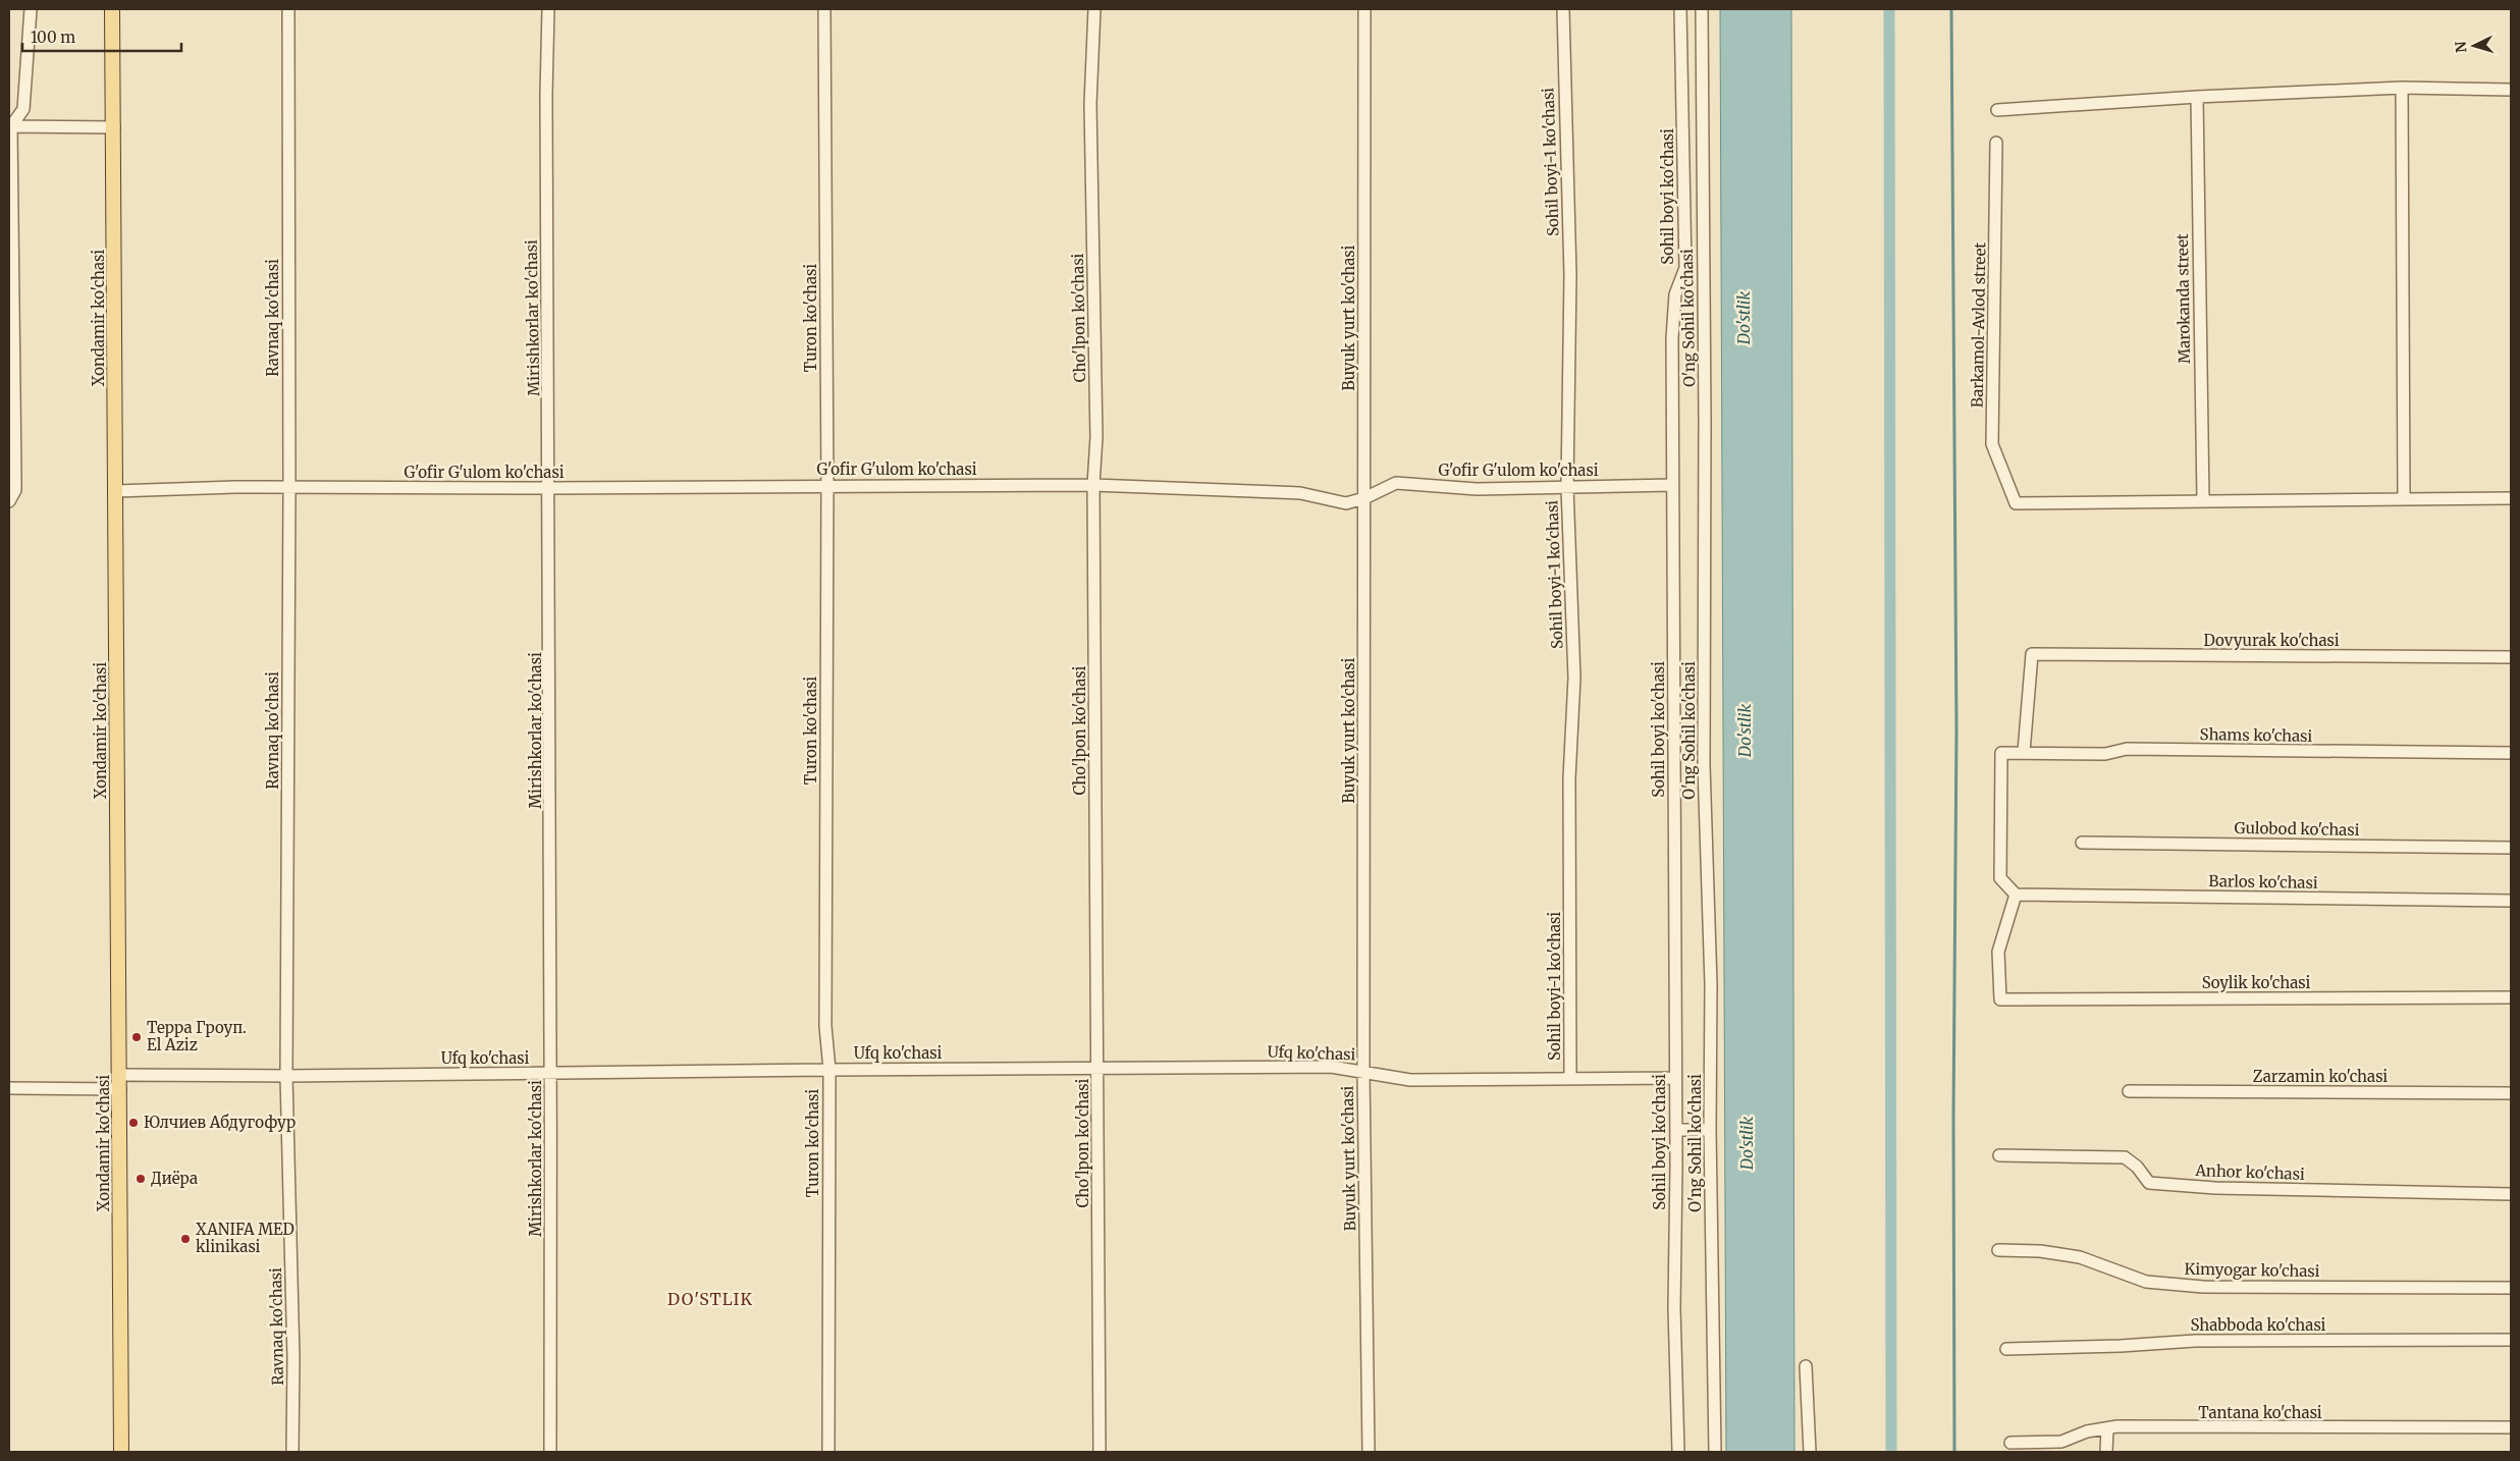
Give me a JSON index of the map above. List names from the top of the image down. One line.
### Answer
{"streets":{"main road":["Xondamir ko'chasi"],"street":["Sohil boyi-1 ko'chasi","Sohil boyi ko'chasi","Marokanda street","Ravnaq ko'chasi","Mirishkorlar ko'chasi","Turon ko'chasi","Cho'lpon ko'chasi","Buyuk yurt ko'chasi","O'ng Sohil ko'chasi","Barkamol-Avlod street","G'ofir G'ulom ko'chasi","Dovyurak ko'chasi","Shams ko'chasi","Gulobod ko'chasi","Barlos ko'chasi","Soylik ko'chasi","Ufq ko'chasi","Zarzamin ko'chasi","Anhor ko'chasi","Kimyogar ko'chasi","Shabboda ko'chasi","Tantana ko'chasi"]},"crossings":[["Sohil boyi-1 ko'chasi","G'ofir G'ulom ko'chasi"],["Sohil boyi-1 ko'chasi","Ufq ko'chasi"],["Sohil boyi ko'chasi","G'ofir G'ulom ko'chasi"],["Sohil boyi ko'chasi","Ufq ko'chasi"],["Marokanda street","Barkamol-Avlod street"],["Xondamir ko'chasi","G'ofir G'ulom ko'chasi"],["Xondamir ko'chasi","Ufq ko'chasi"],["Ravnaq ko'chasi","G'ofir G'ulom ko'chasi"],["Ravnaq ko'chasi","Ufq ko'chasi"],["Mirishkorlar ko'chasi","G'ofir G'ulom ko'chasi"],["Mirishkorlar ko'chasi","Ufq ko'chasi"],["Turon ko'chasi","G'ofir G'ulom ko'chasi"],["Turon ko'chasi","Ufq ko'chasi"],["Cho'lpon ko'chasi","G'ofir G'ulom ko'chasi"],["Cho'lpon ko'chasi","Ufq ko'chasi"],["Buyuk yurt ko'chasi","G'ofir G'ulom ko'chasi"],["Buyuk yurt ko'chasi","Ufq ko'chasi"],["Dovyurak ko'chasi","Shams ko'chasi"],["Shams ko'chasi","Barlos ko'chasi"],["Shams ko'chasi","Soylik ko'chasi"],["Barlos ko'chasi","Soylik ko'chasi"]],"districts":["DO'STLIK"],"water":["Do'stlik"],"places":["Терра Гроуп. El Aziz","Юлчиев Абдугофур","Диёра","XANIFA MED klinikasi"],"scale_bar":"100 m","north":"left"}
